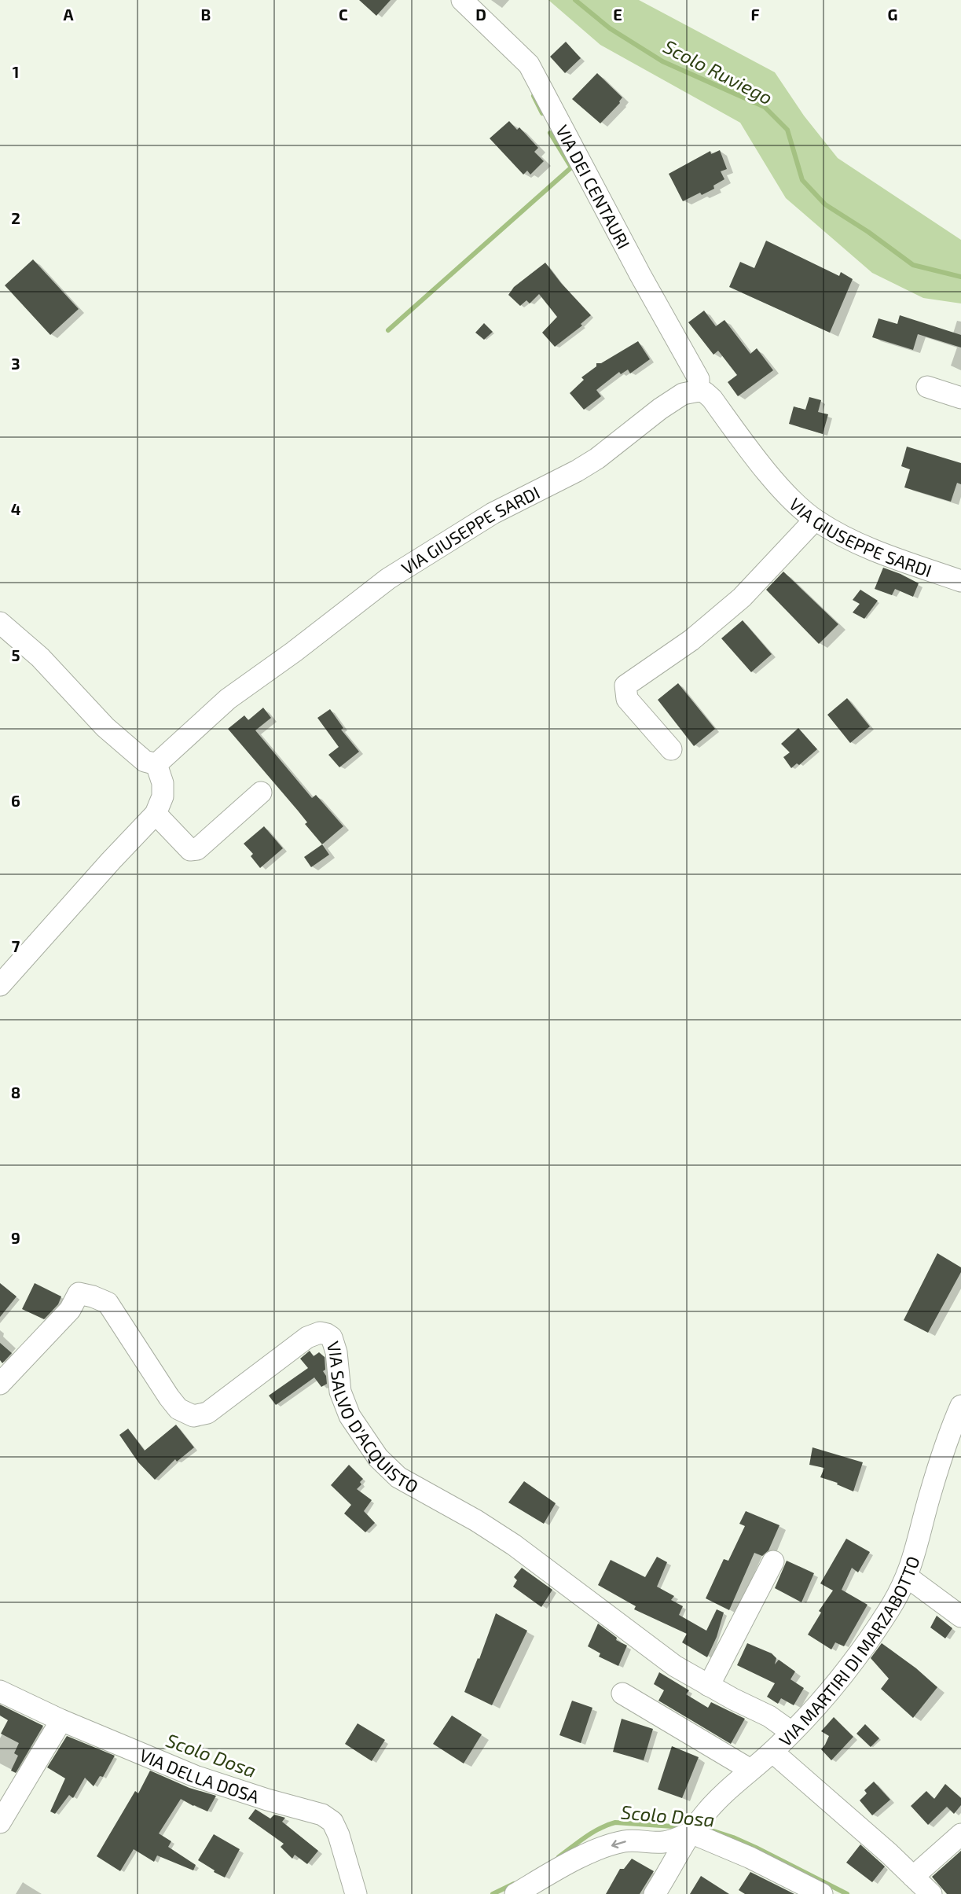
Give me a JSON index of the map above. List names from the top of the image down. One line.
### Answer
{"streets":{"street":["VIA DEI CENTAURI","VIA GIUSEPPE SARDI","VIA SALVO D'ACQUISTO","VIA MARTIRI DI MARZABOTTO","VIA DELLA DOSA"]},"crossings":[["VIA DEI CENTAURI","VIA GIUSEPPE SARDI"],["VIA SALVO D'ACQUISTO","VIA MARTIRI DI MARZABOTTO"]],"water":["Scolo Ruviego","Scolo Dosa"],"grid":{"columns":["A","B","C","D","E","F","G"],"rows":["1","2","3","4","5","6","7","8","9"]}}
